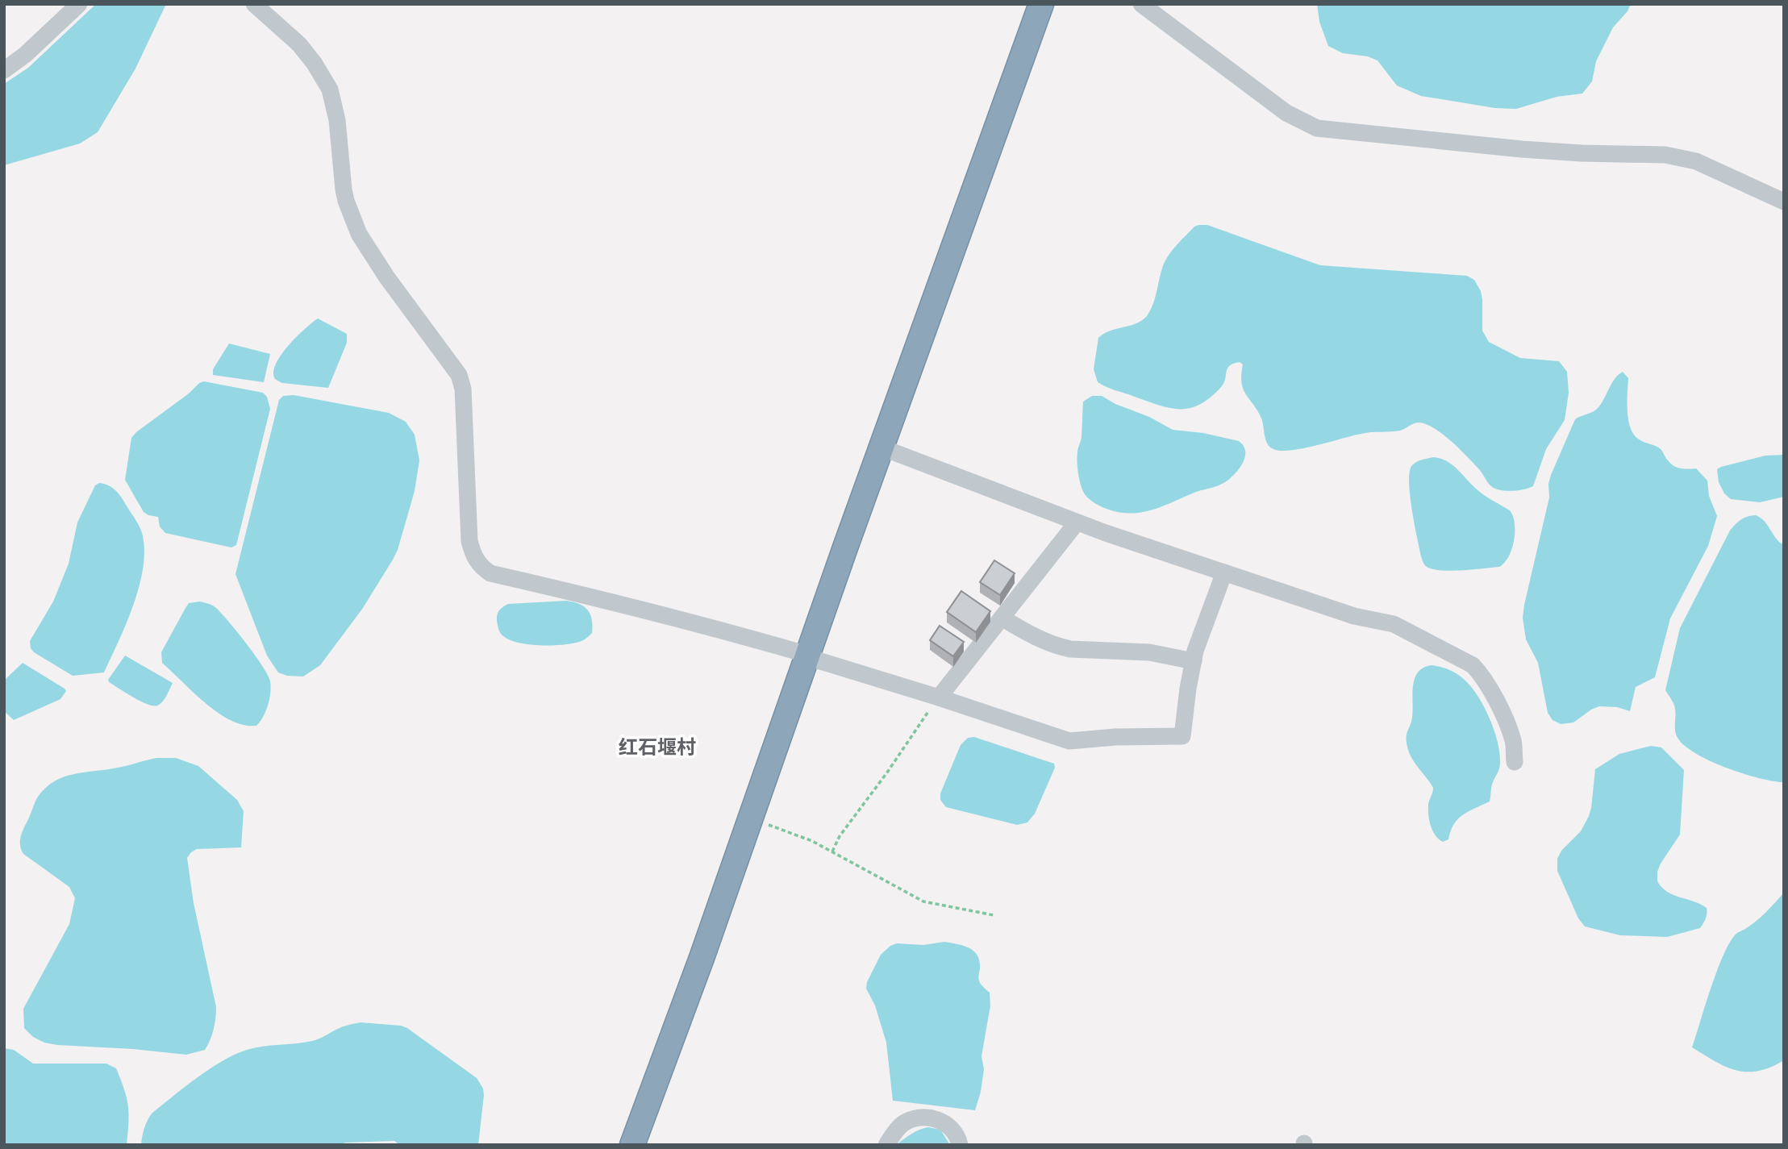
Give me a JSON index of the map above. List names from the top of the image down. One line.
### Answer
{"districts":["红石堰村"]}
